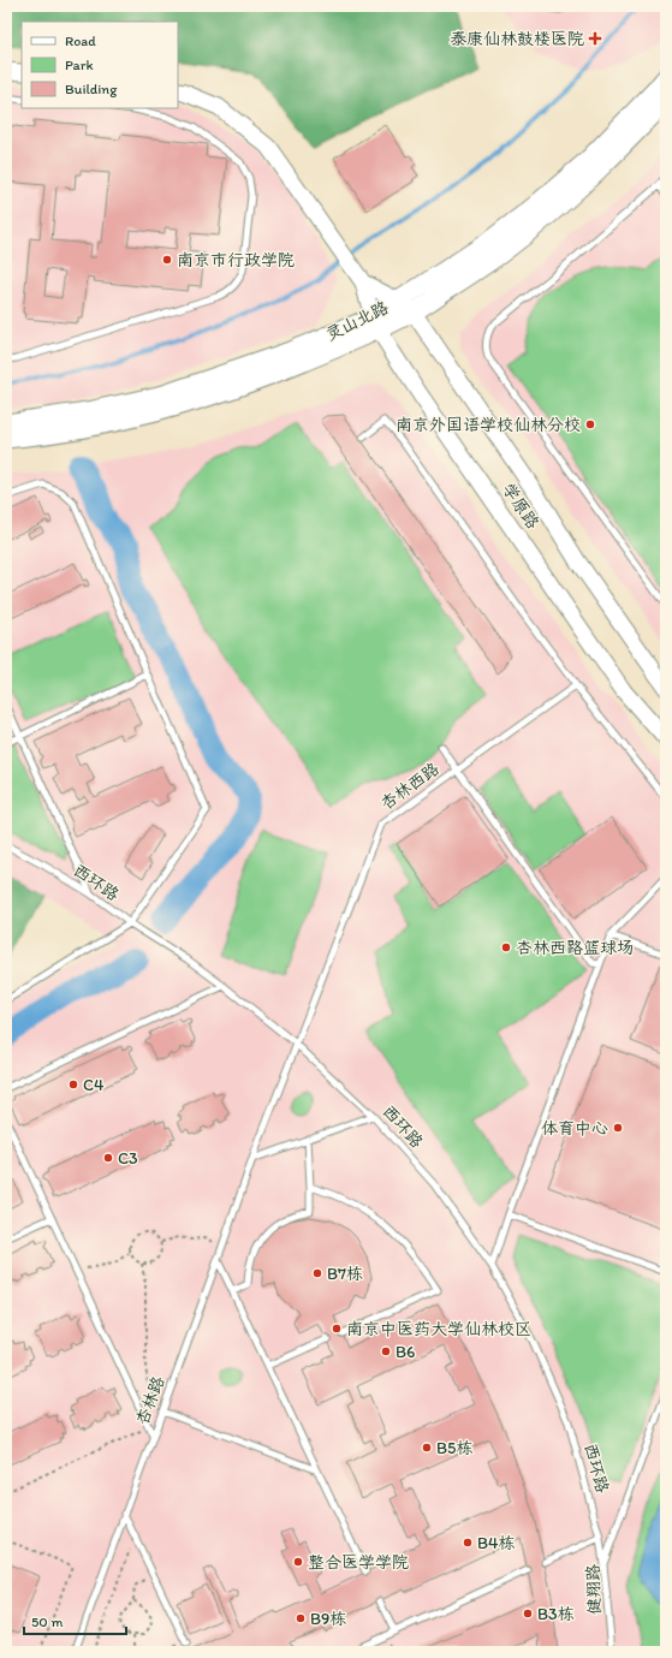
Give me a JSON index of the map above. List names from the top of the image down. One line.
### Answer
{"streets":{"main road":["灵山北路"],"street":["学原路"],"lane":["杏林西路","西环路","杏林路","健翔路"]},"crossings":[["灵山北路","学原路"],["杏林西路","西环路"],["杏林西路","杏林路"],["西环路","杏林路"],["西环路","健翔路"]],"places":{"health":["泰康仙林鼓楼医院"],"other":["南京市行政学院","南京外国语学校仙林分校","杏林西路篮球场","C4","体育中心","C3","B7栋","南京中医药大学仙林校区","B6","B5栋","B4栋","整合医学学院","B3栋","B9栋"]},"legend":["Road","Park","Building"],"scale_bar":"50 m"}
